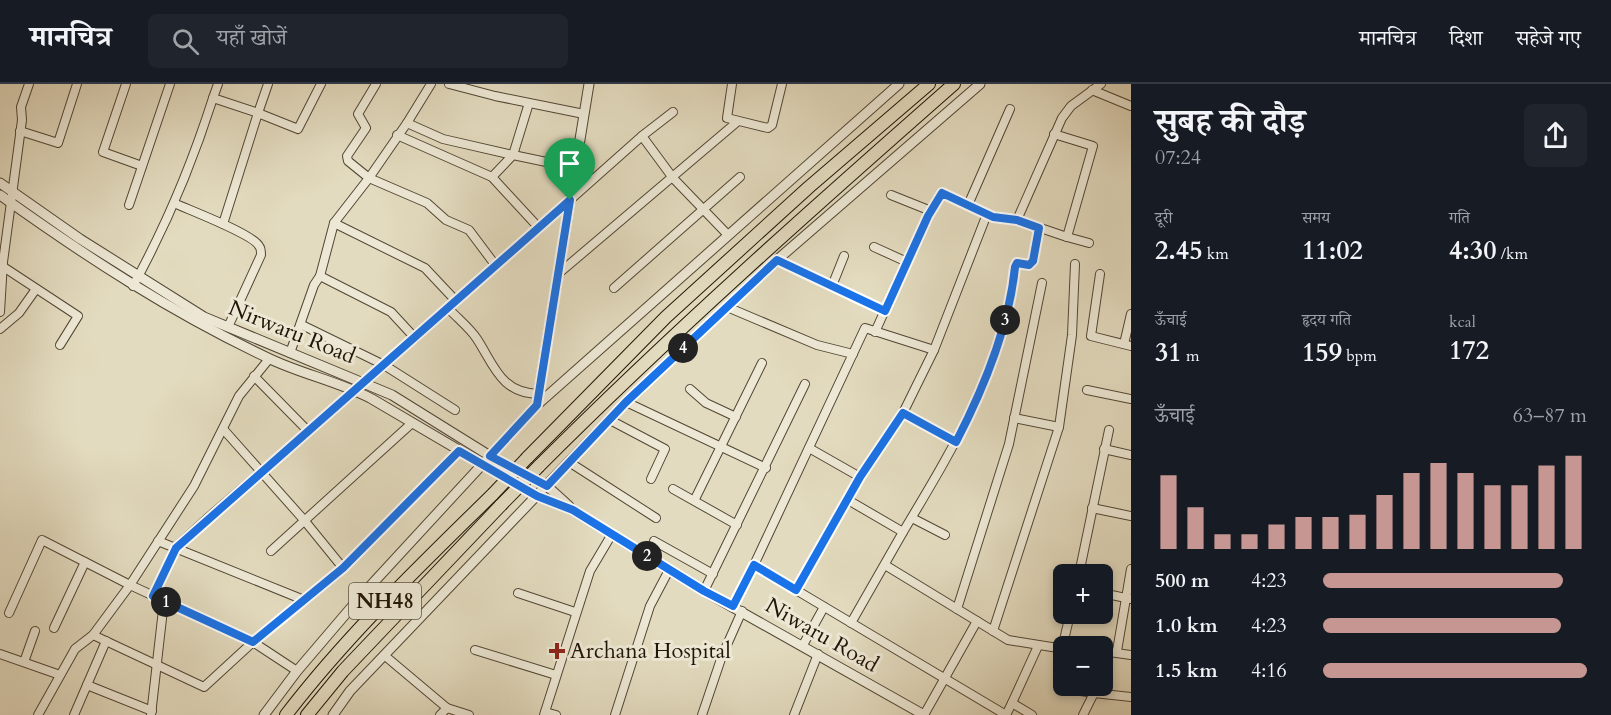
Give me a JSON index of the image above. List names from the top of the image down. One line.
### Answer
{"streets":{"highway":["NH48"],"street":["Nirwaru Road","Niwaru Road"]},"crossings":[["Nirwaru Road","Niwaru Road"]],"places":{"health":["Archana Hospital"]},"page":{"header":"मानचित्र","search":"यहाँ खोजें","nav":["मानचित्र","दिशा","सहेजे गए"],"heading":["सुबह की दौड़","07:24"],"stats":[["दूरी","2.45 km"],["समय","11:02"],["गति","4:30 /km"],["ऊँचाई","31 m"],["हृदय गति","159 bpm"],["kcal","172"]],"pins":["3","4","2","1"],"chart":["ऊँचाई","63–87 m"],"list":[{"name":"500 m","note":"4:23"},{"name":"1.0 km","note":"4:23"},{"name":"1.5 km","note":"4:16"}],"map_buttons":["+","−"]}}
